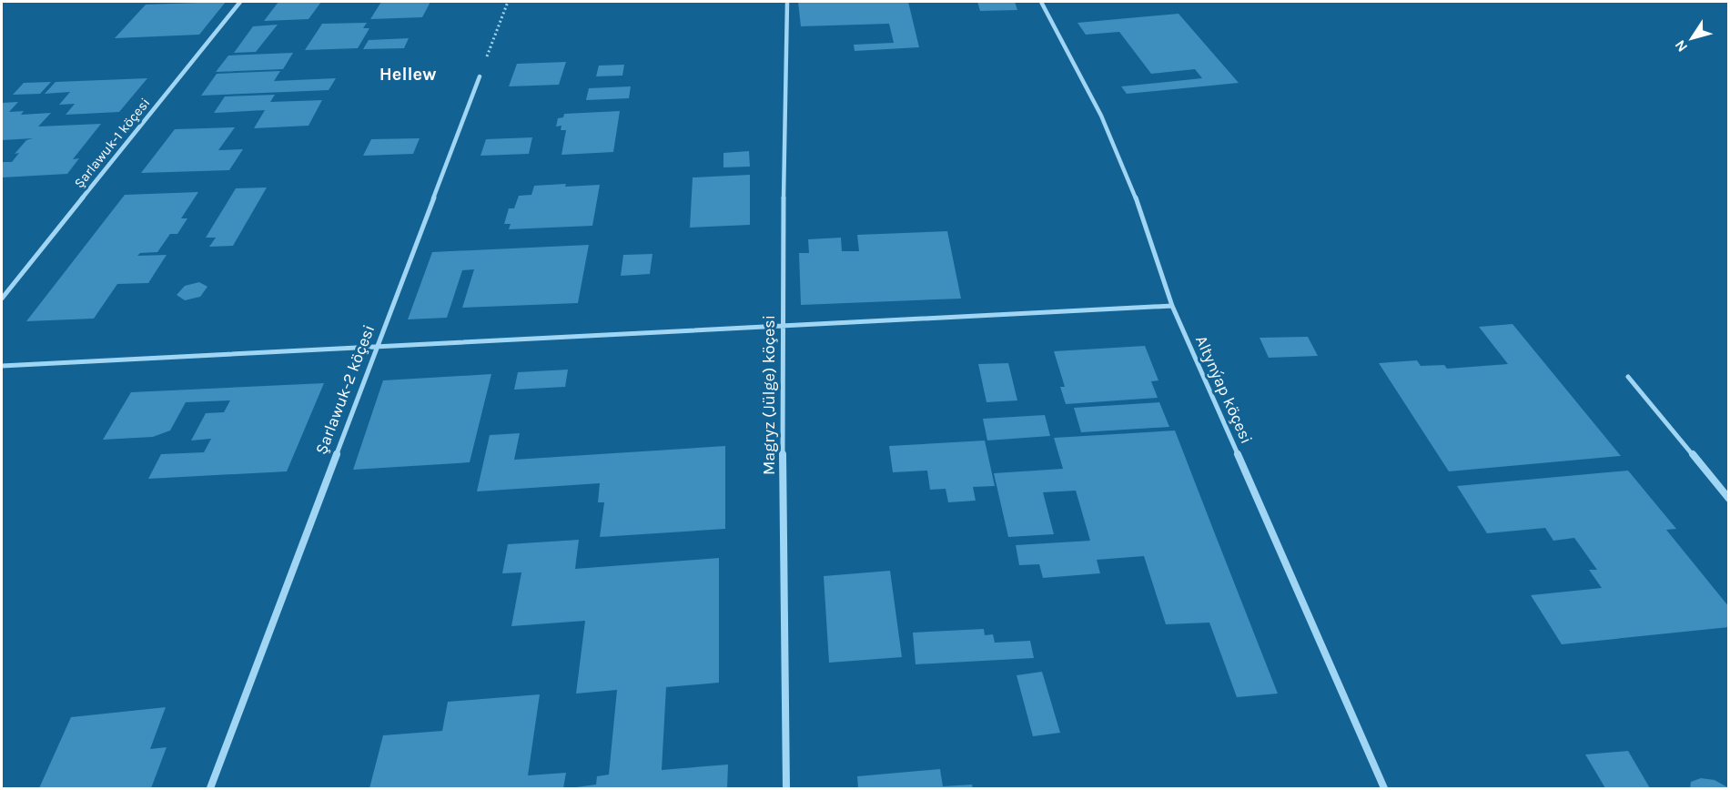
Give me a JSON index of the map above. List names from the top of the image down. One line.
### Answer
{"streets":{"street":["Şarlawuk-1 köçesi","Şarlawuk-2 köçesi","Altynýap köçesi","Magryz (Jülge) köçesi"]},"districts":["Hellew"],"north":"bottom left"}
